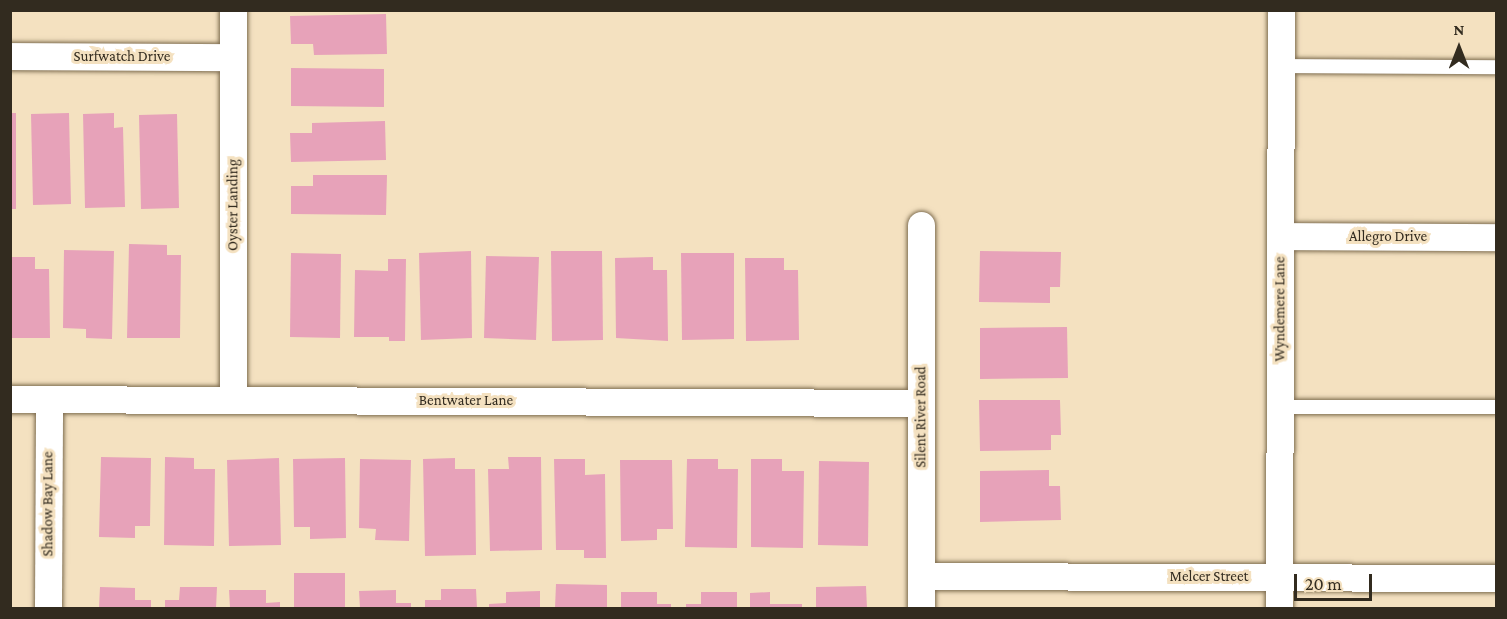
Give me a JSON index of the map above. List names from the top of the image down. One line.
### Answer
{"streets":{"street":["Surfwatch Drive","Oyster Landing","Allegro Drive","Wyndemere Lane","Bentwater Lane","Silent River Road","Shadow Bay Lane","Melcer Street"]},"crossings":[["Surfwatch Drive","Oyster Landing"],["Oyster Landing","Bentwater Lane"],["Allegro Drive","Wyndemere Lane"],["Wyndemere Lane","Melcer Street"],["Bentwater Lane","Silent River Road"],["Bentwater Lane","Shadow Bay Lane"],["Silent River Road","Melcer Street"]],"scale_bar":"20 m","north":"top"}
